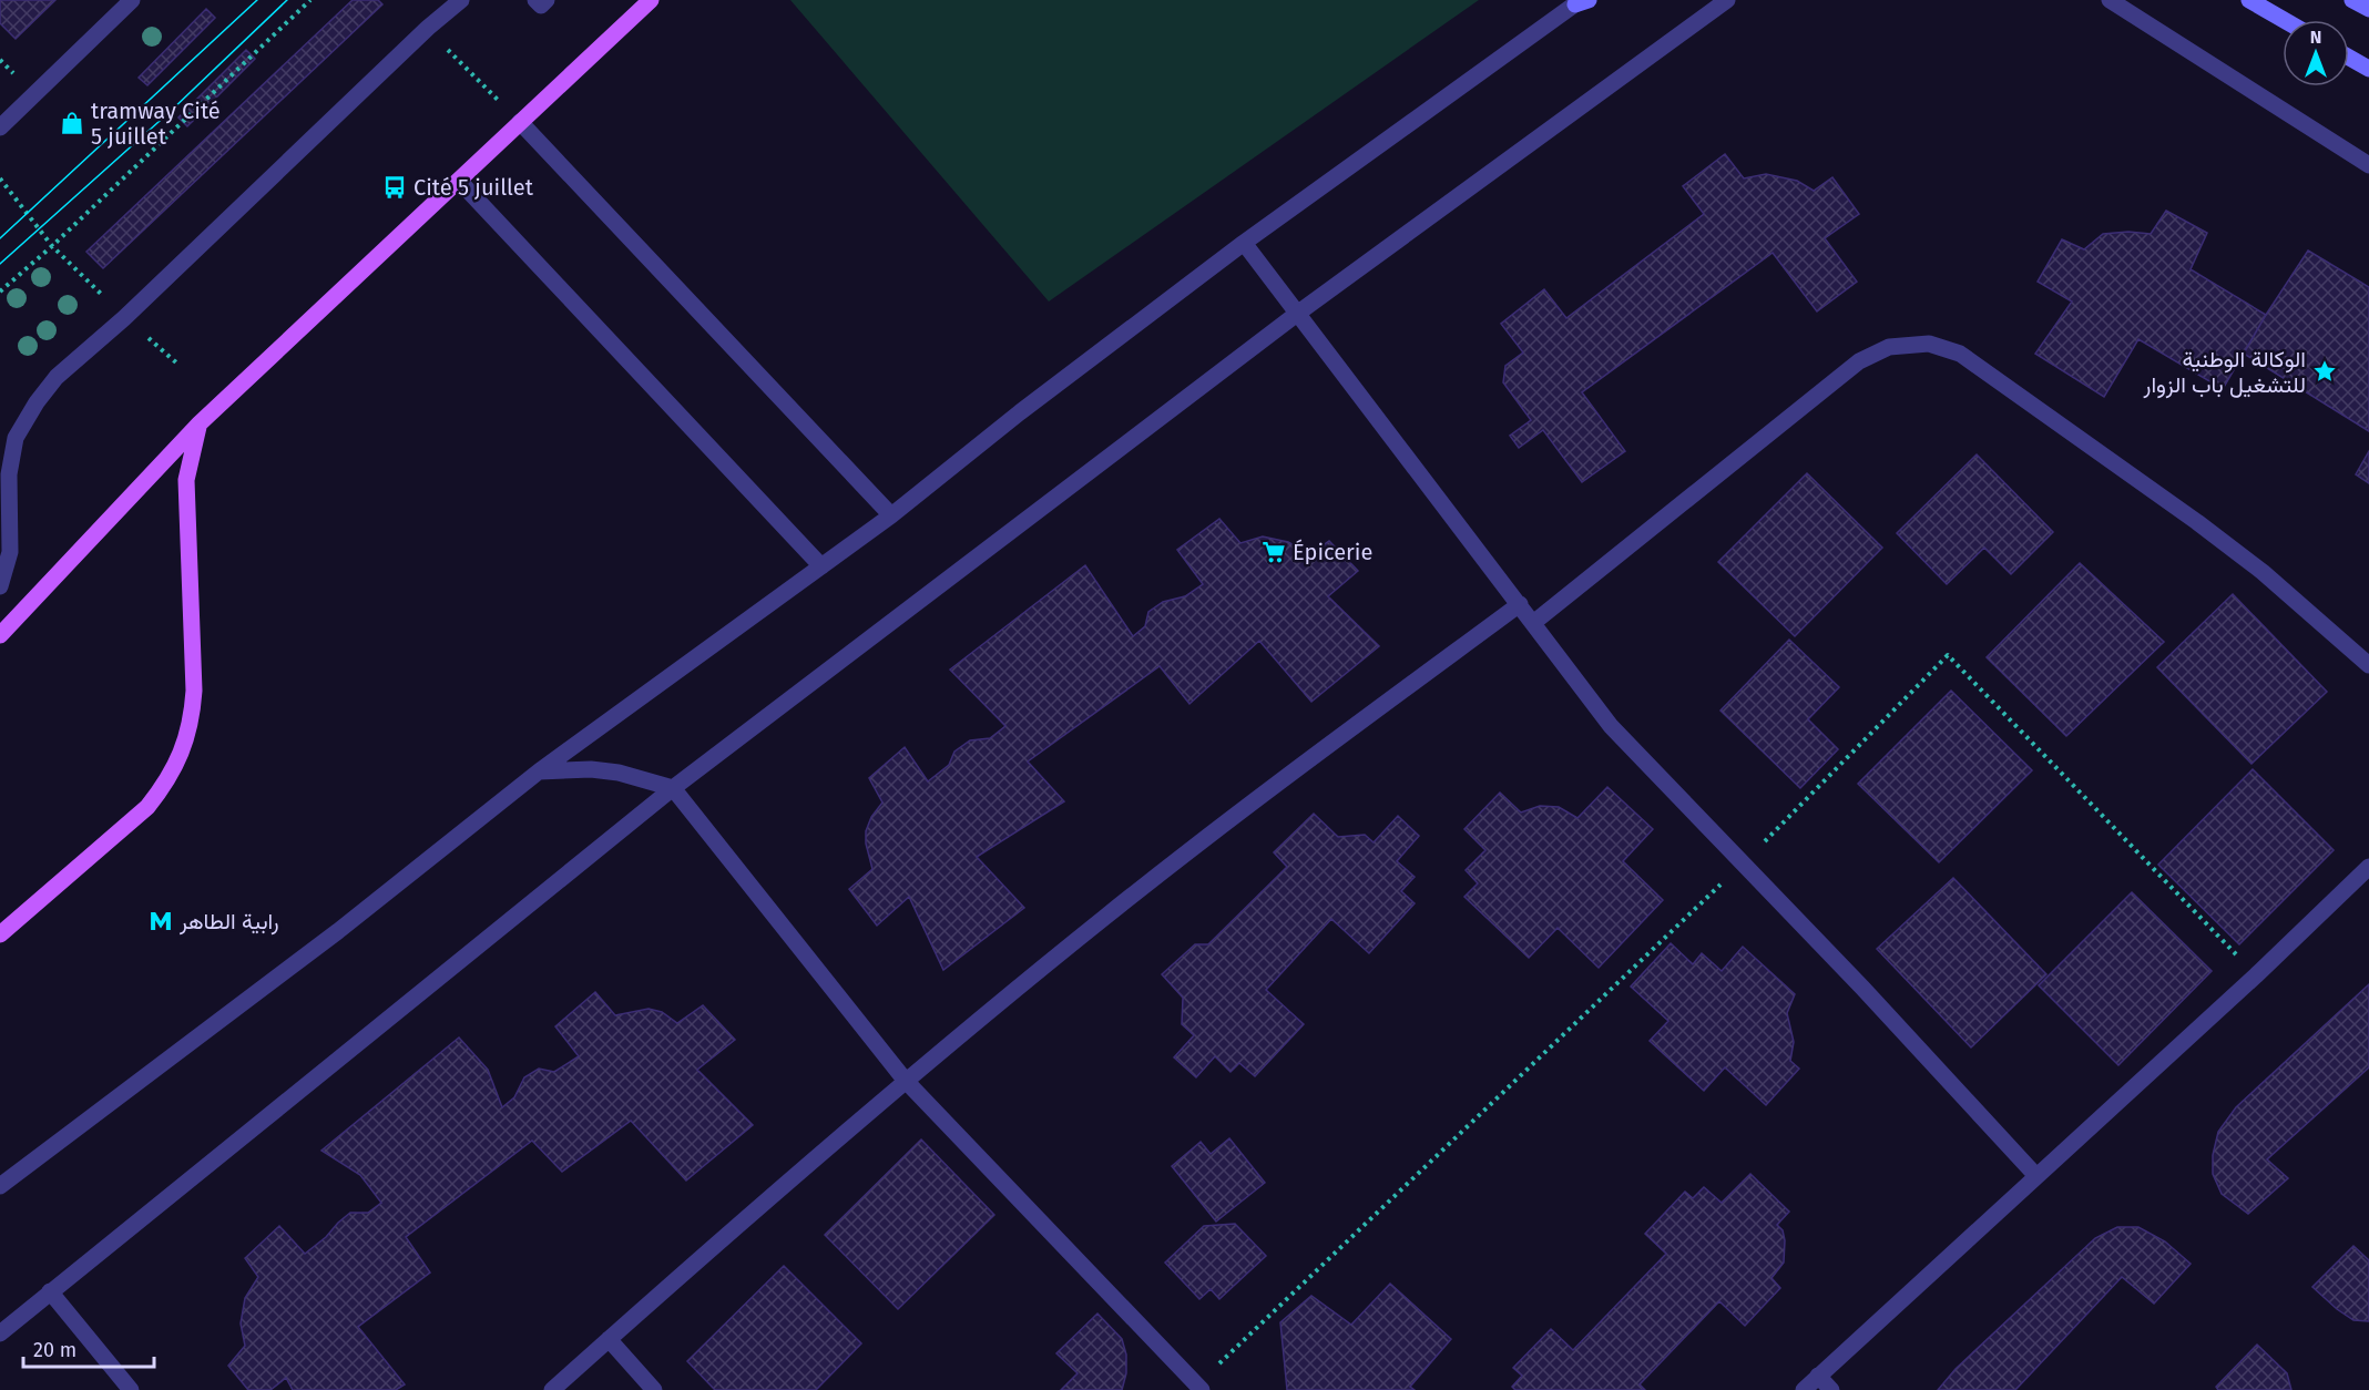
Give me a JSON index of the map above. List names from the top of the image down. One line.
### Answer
{"places":{"shop":["tramway Cité 5 juillet"],"bus stop":["Cité 5 juillet"],"place":["الوكالة الوطنية للتشغيل باب الزوار"],"supermarket":["Épicerie"],"metro station":["رابية الطاهر"]},"scale_bar":"20 m","north":"top"}
